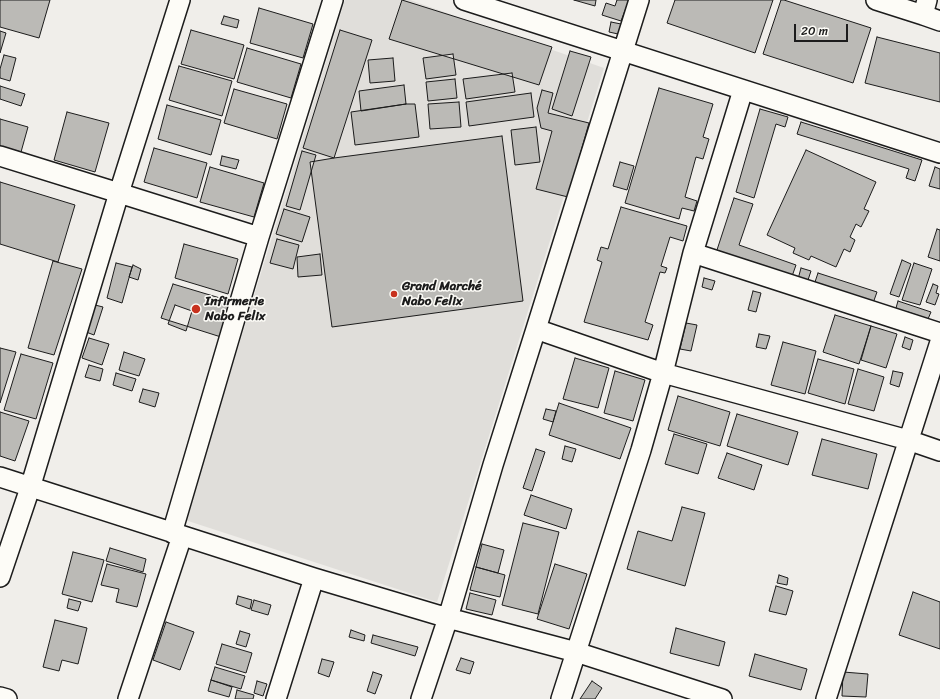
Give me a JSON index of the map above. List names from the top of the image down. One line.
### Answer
{"places":["Grand Marché Nabo Felix","Infirmerie Nabo Felix"],"scale_bar":"20 m"}
